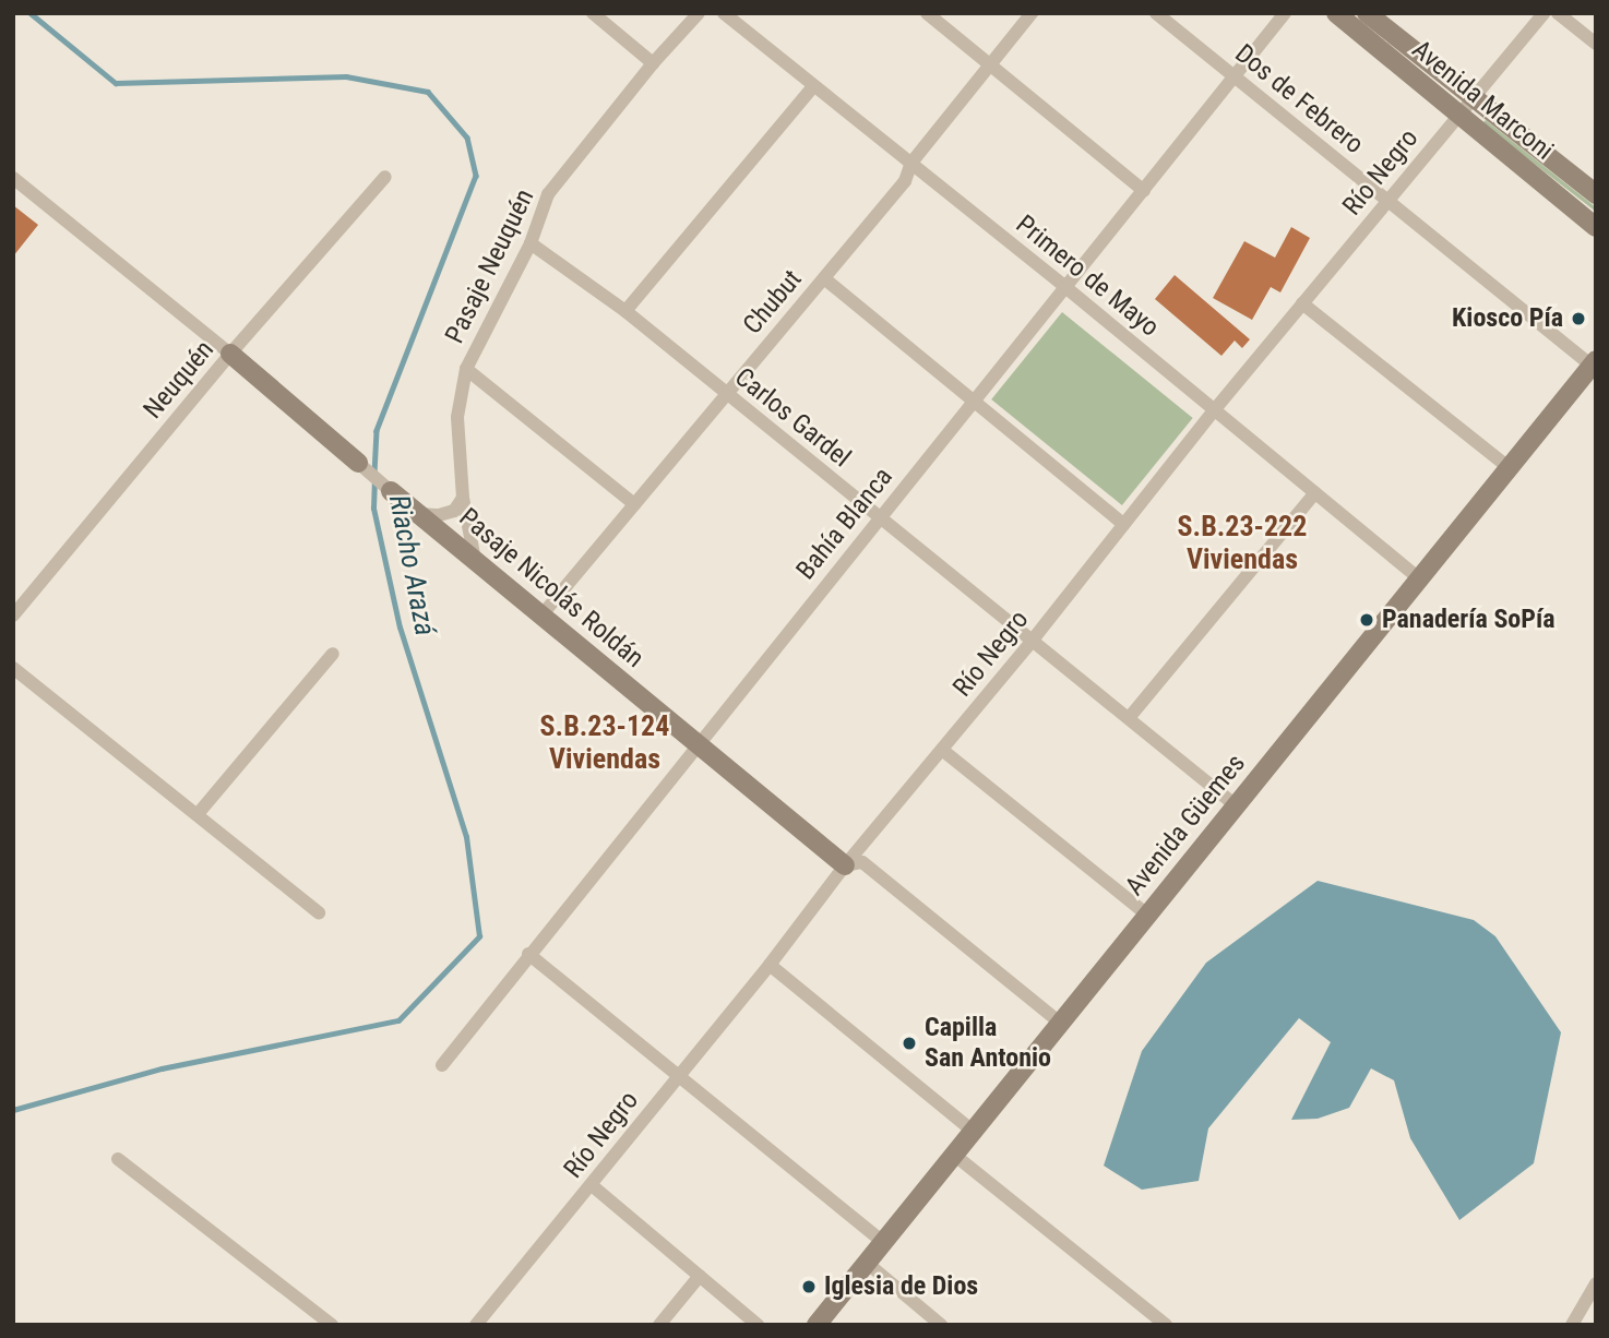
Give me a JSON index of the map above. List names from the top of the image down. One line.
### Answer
{"streets":{"street":["Dos de Febrero","Avenida Marconi","Río Negro","Pasaje Neuquén","Primero de Mayo","Chubut","Neuquén","Carlos Gardel","Bahía Blanca","Pasaje Nicolás Roldán","Avenida Güemes"]},"crossings":[["Dos de Febrero","Río Negro"],["Dos de Febrero","Bahía Blanca"],["Dos de Febrero","Avenida Güemes"],["Avenida Marconi","Río Negro"],["Río Negro","Primero de Mayo"],["Río Negro","Carlos Gardel"],["Río Negro","Pasaje Nicolás Roldán"],["Pasaje Neuquén","Carlos Gardel"],["Pasaje Neuquén","Pasaje Nicolás Roldán"],["Primero de Mayo","Chubut"],["Primero de Mayo","Bahía Blanca"],["Primero de Mayo","Avenida Güemes"],["Chubut","Carlos Gardel"],["Chubut","Pasaje Nicolás Roldán"],["Neuquén","Pasaje Nicolás Roldán"],["Carlos Gardel","Bahía Blanca"],["Carlos Gardel","Avenida Güemes"],["Bahía Blanca","Pasaje Nicolás Roldán"],["Pasaje Nicolás Roldán","Avenida Güemes"]],"districts":["S.B.23-222 Viviendas","S.B.23-124 Viviendas"],"water":["Riacho Arazá"],"places":["Kiosco Pía","Panadería SoPía","Capilla San Antonio","Iglesia de Dios"]}
